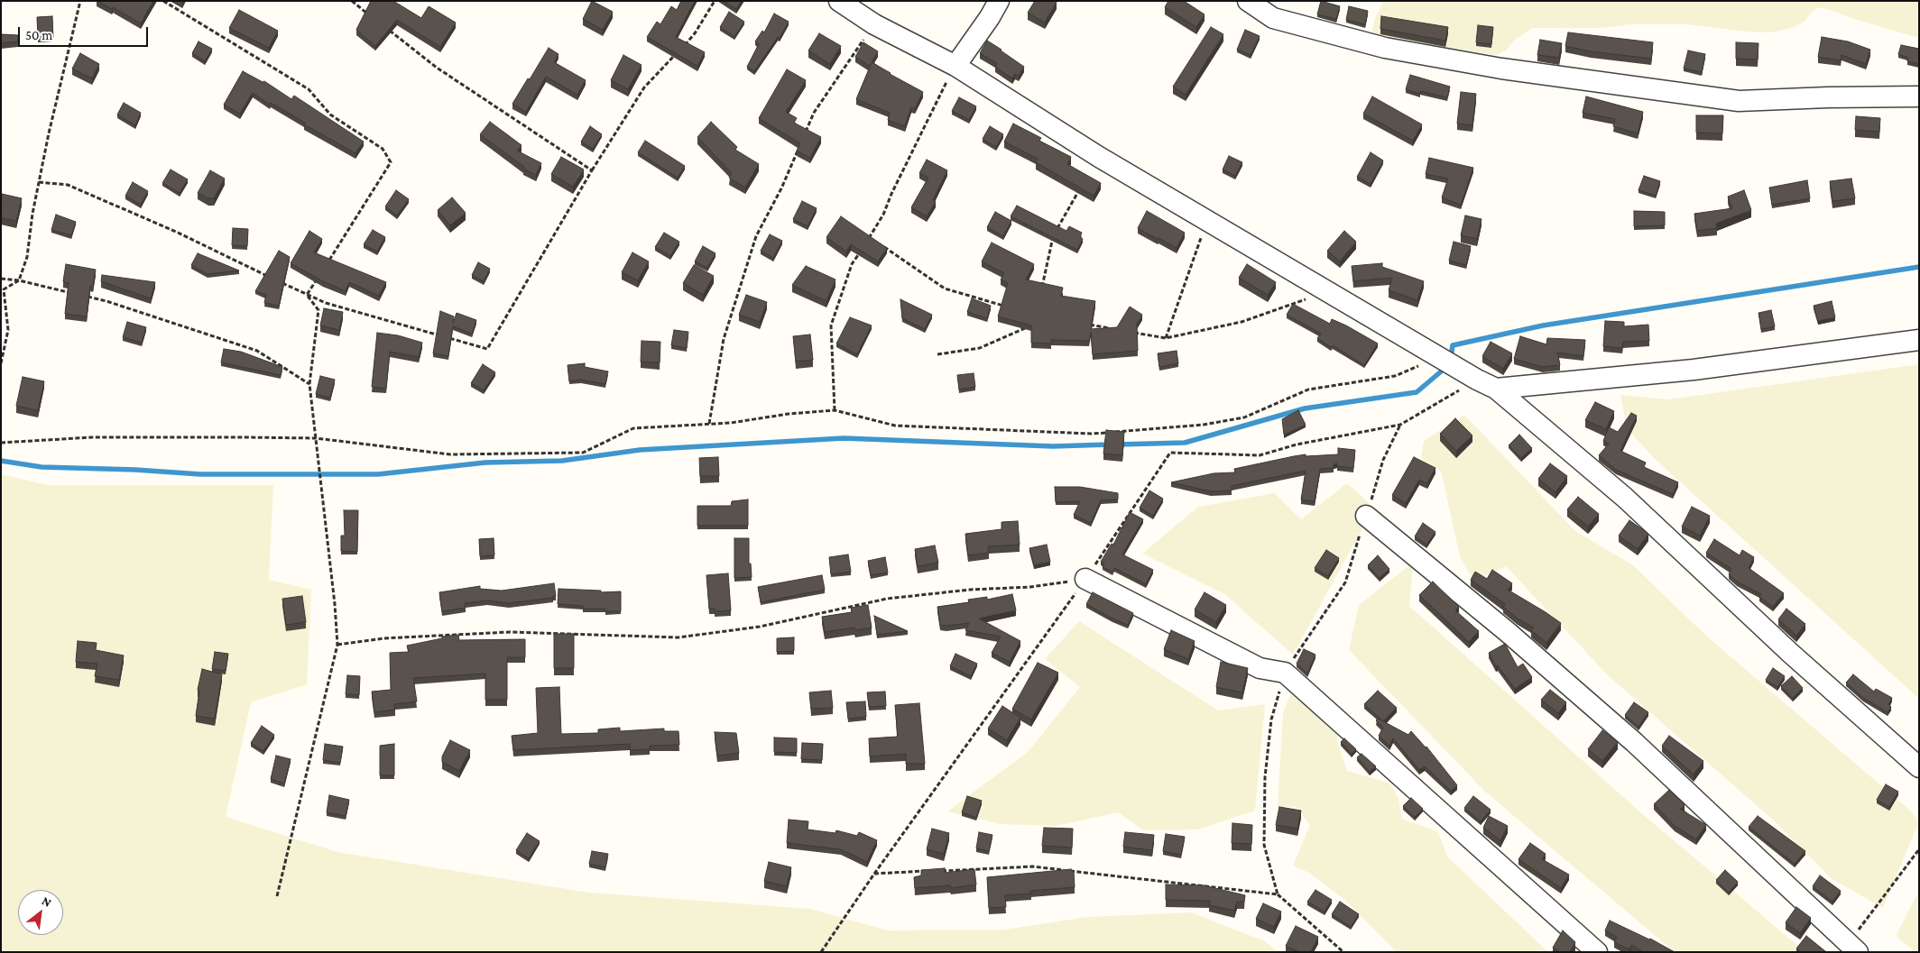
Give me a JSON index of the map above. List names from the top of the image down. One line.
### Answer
{"scale_bar":"50 m","north":"top right"}
